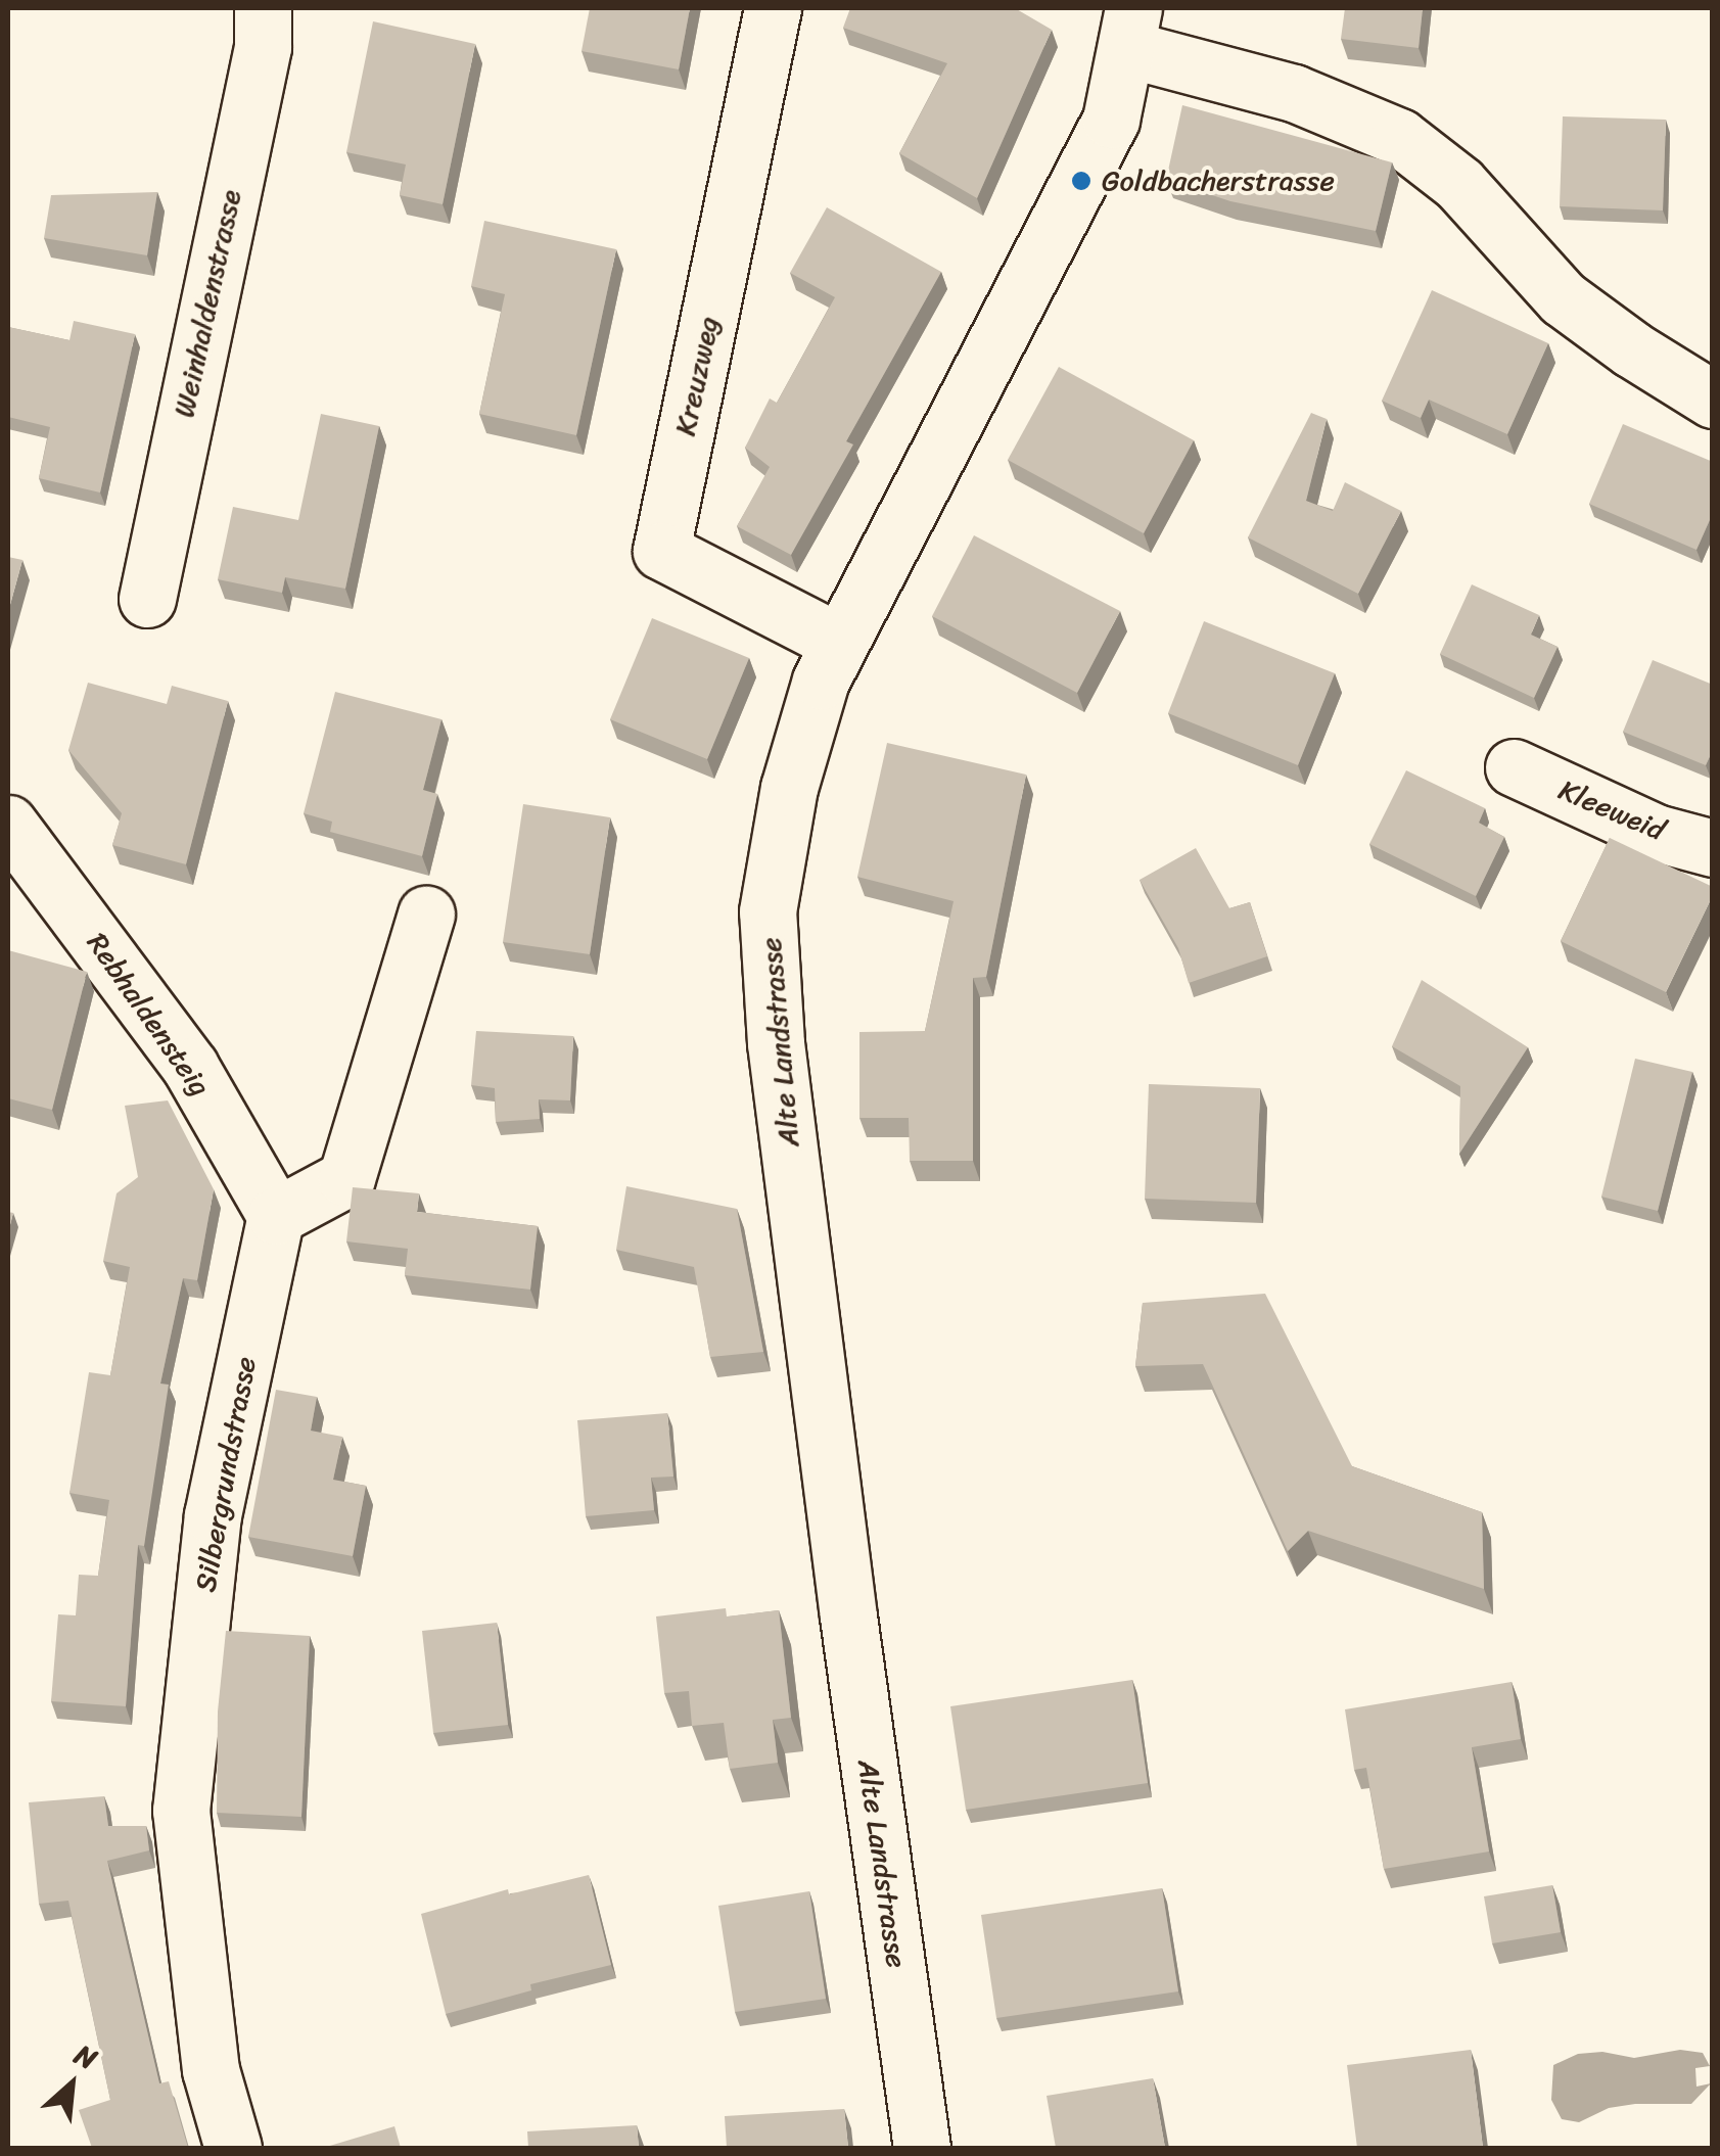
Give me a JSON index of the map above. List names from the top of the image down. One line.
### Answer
{"streets":{"street":["Weinhaldenstrasse","Kreuzweg","Kleeweid","Rebhaldensteig","Alte Landstrasse","Silbergrundstrasse"]},"crossings":[["Kreuzweg","Alte Landstrasse"],["Rebhaldensteig","Silbergrundstrasse"]],"places":["Goldbacherstrasse"],"north":"top right"}
